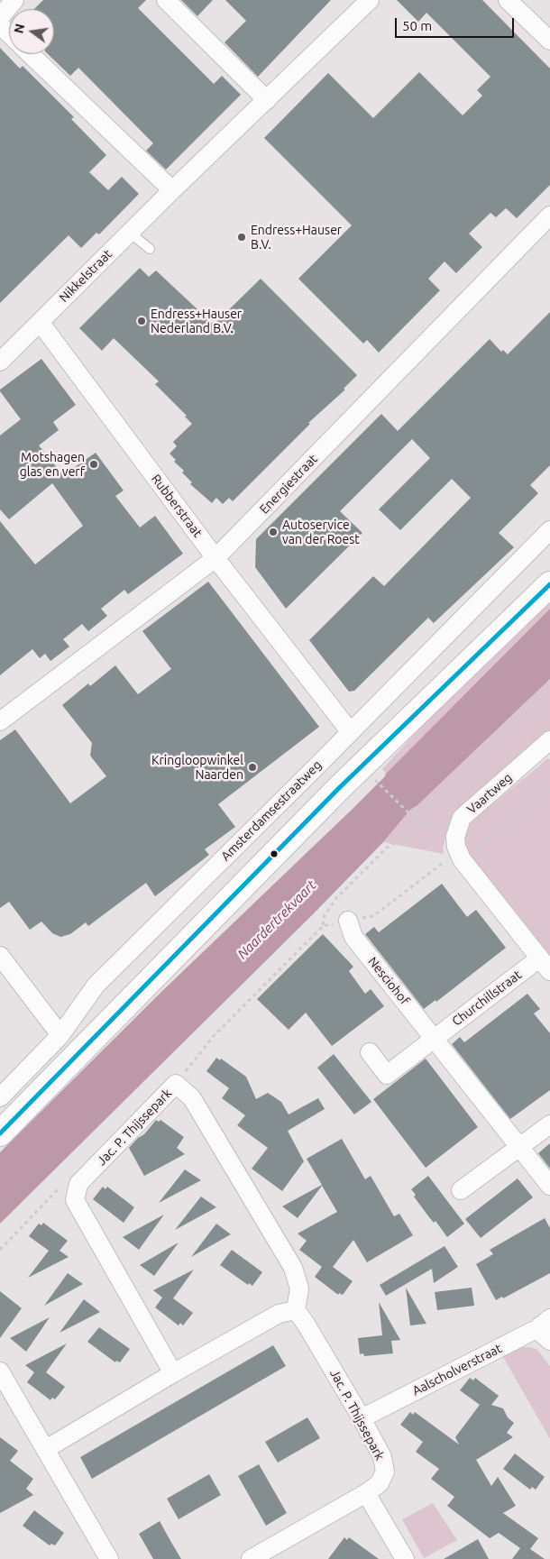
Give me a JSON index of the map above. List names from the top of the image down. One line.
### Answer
{"streets":{"street":["Nikkelstraat","Energiestraat","Rubberstraat","Vaartweg","Amsterdamsestraatweg","Nesciohof","Churchillstraat","Jac. P. Thijssepark","Aalscholverstraat"]},"crossings":[["Nikkelstraat","Rubberstraat"],["Energiestraat","Rubberstraat"],["Rubberstraat","Amsterdamsestraatweg"],["Vaartweg","Churchillstraat"],["Nesciohof","Churchillstraat"],["Jac. P. Thijssepark","Aalscholverstraat"]],"water":["Naardertrekvaart"],"places":["Endress+Hauser B.V.","Endress+Hauser Nederland B.V.","Motshagen glas en verf","Autoservice van der Roest","Kringloopwinkel Naarden"],"scale_bar":"50 m","north":"left"}
